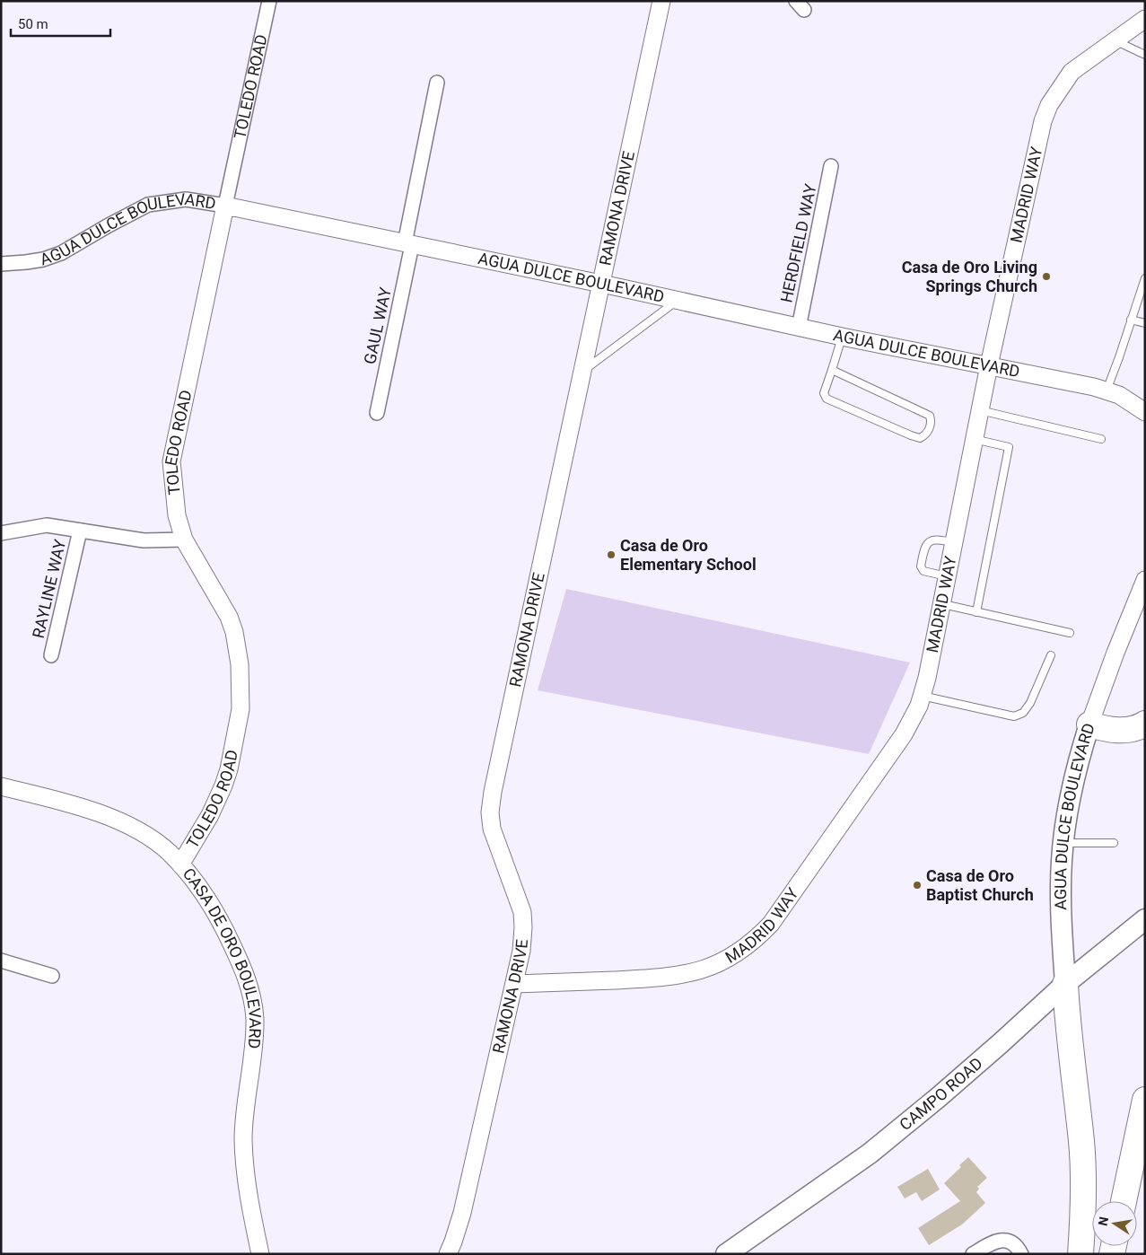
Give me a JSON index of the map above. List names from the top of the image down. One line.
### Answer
{"streets":{"main road":["AGUA DULCE BOULEVARD","CAMPO ROAD"],"street":["TOLEDO ROAD","MADRID WAY","RAMONA DRIVE","HERDFIELD WAY","GAUL WAY","RAYLINE WAY","CASA DE ORO BOULEVARD"]},"crossings":[["TOLEDO ROAD","AGUA DULCE BOULEVARD"],["TOLEDO ROAD","CASA DE ORO BOULEVARD"],["MADRID WAY","RAMONA DRIVE"],["MADRID WAY","AGUA DULCE BOULEVARD"],["RAMONA DRIVE","AGUA DULCE BOULEVARD"],["AGUA DULCE BOULEVARD","HERDFIELD WAY"],["AGUA DULCE BOULEVARD","GAUL WAY"],["AGUA DULCE BOULEVARD","CAMPO ROAD"]],"places":["Casa de Oro Living Springs Church","Casa de Oro Elementary School","Casa de Oro Baptist Church"],"scale_bar":"50 m","north":"left"}
